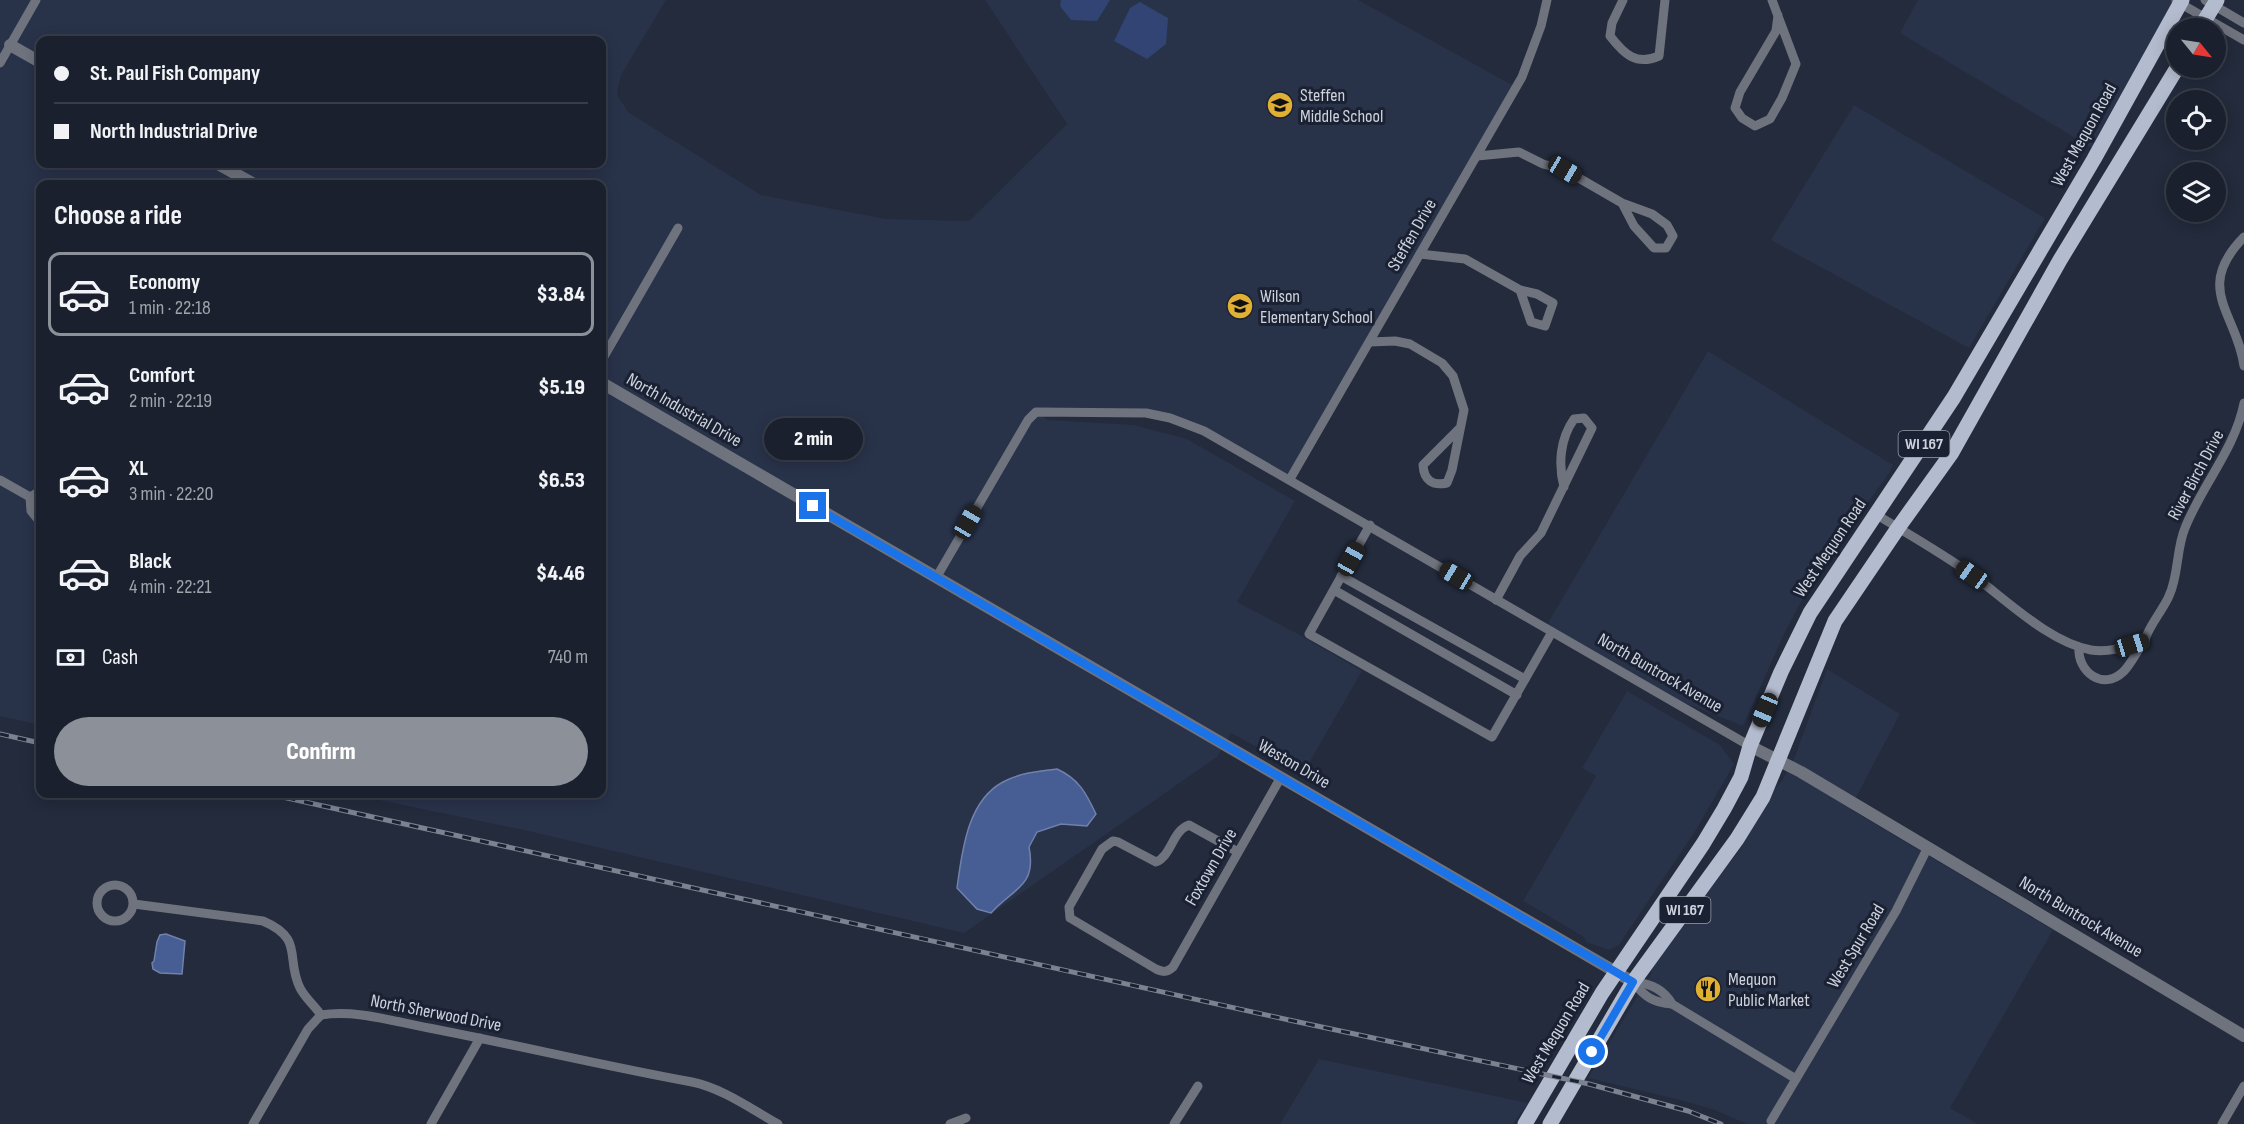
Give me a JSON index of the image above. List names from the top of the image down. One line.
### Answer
{"streets":{"main road":["West Mequon Road","WI 167"],"street":["Steffen Drive","North Industrial Drive","River Birch Drive","North Buntrock Avenue","Weston Drive","Foxtown Drive","West Spur Road","North Sherwood Drive"]},"crossings":[["West Mequon Road","North Buntrock Avenue"],["West Mequon Road","Weston Drive"],["Steffen Drive","North Buntrock Avenue"],["North Industrial Drive","North Buntrock Avenue"],["North Industrial Drive","Weston Drive"],["WI 167","North Buntrock Avenue"],["WI 167","Weston Drive"],["North Buntrock Avenue","Weston Drive"],["North Buntrock Avenue","West Spur Road"],["Weston Drive","Foxtown Drive"]],"places":{"school or university":["Steffen Middle School","Wilson Elementary School"],"restaurant":["Mequon Public Market"]},"north":"bottom right","page":{"banner":["St. Paul Fish Company","North Industrial Drive"],"heading":"Choose a ride","list":[{"name":"Economy","note":"1 min · 22:18","value":"$3.84"},{"name":"Comfort","note":"2 min · 22:19","value":"$5.19"},{"name":"XL","note":"3 min · 22:20","value":"$6.53"},{"name":"Black","note":"4 min · 22:21","value":"$4.46"}],"bubble":"2 min","pay":["Cash","740 m"],"buttons":"Confirm"}}
